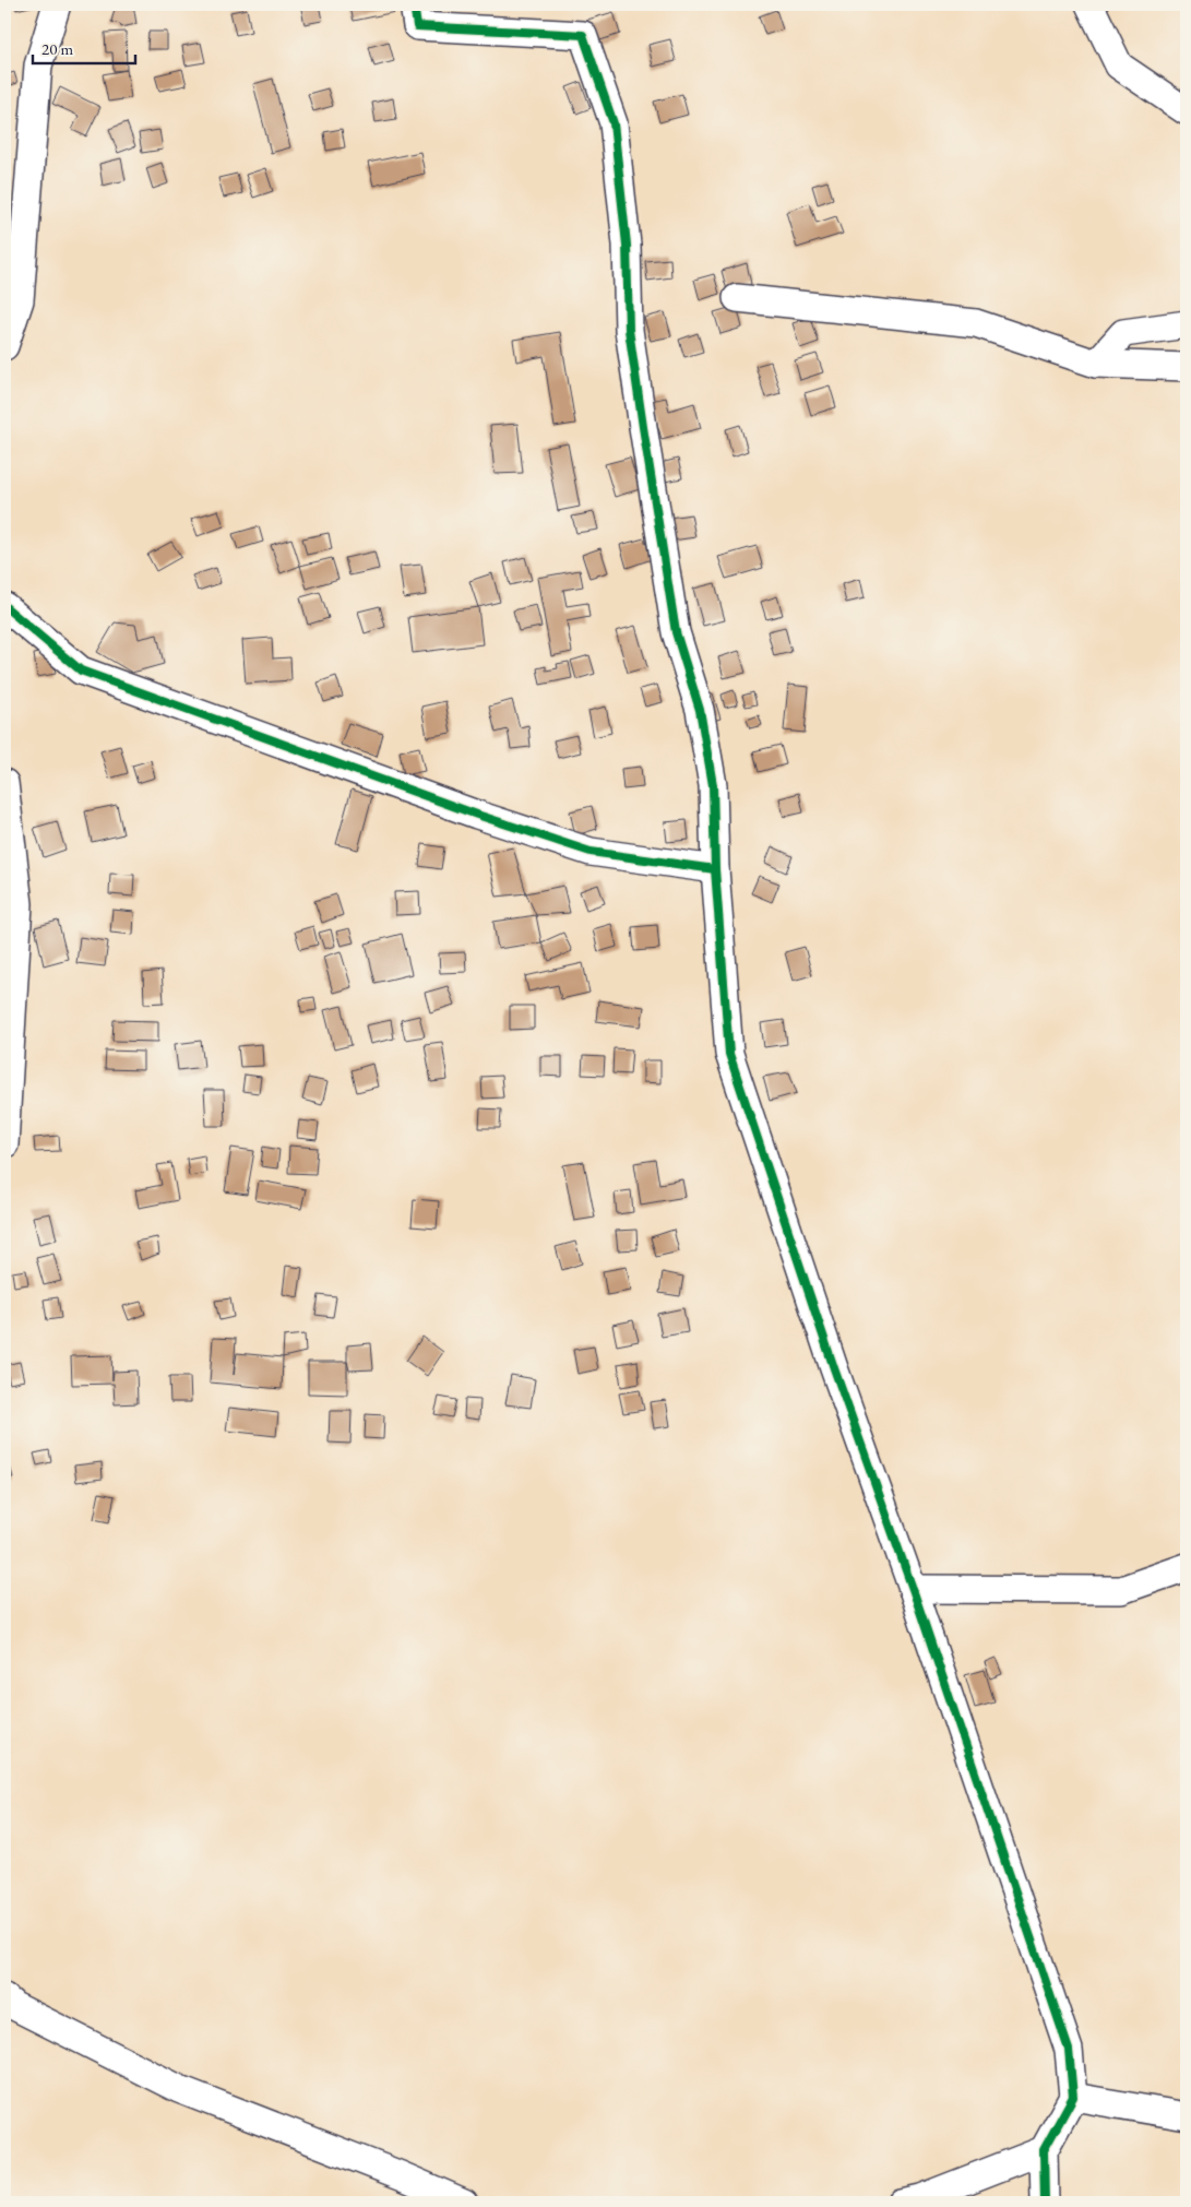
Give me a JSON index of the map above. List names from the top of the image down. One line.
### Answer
{"scale_bar":"20 m"}
